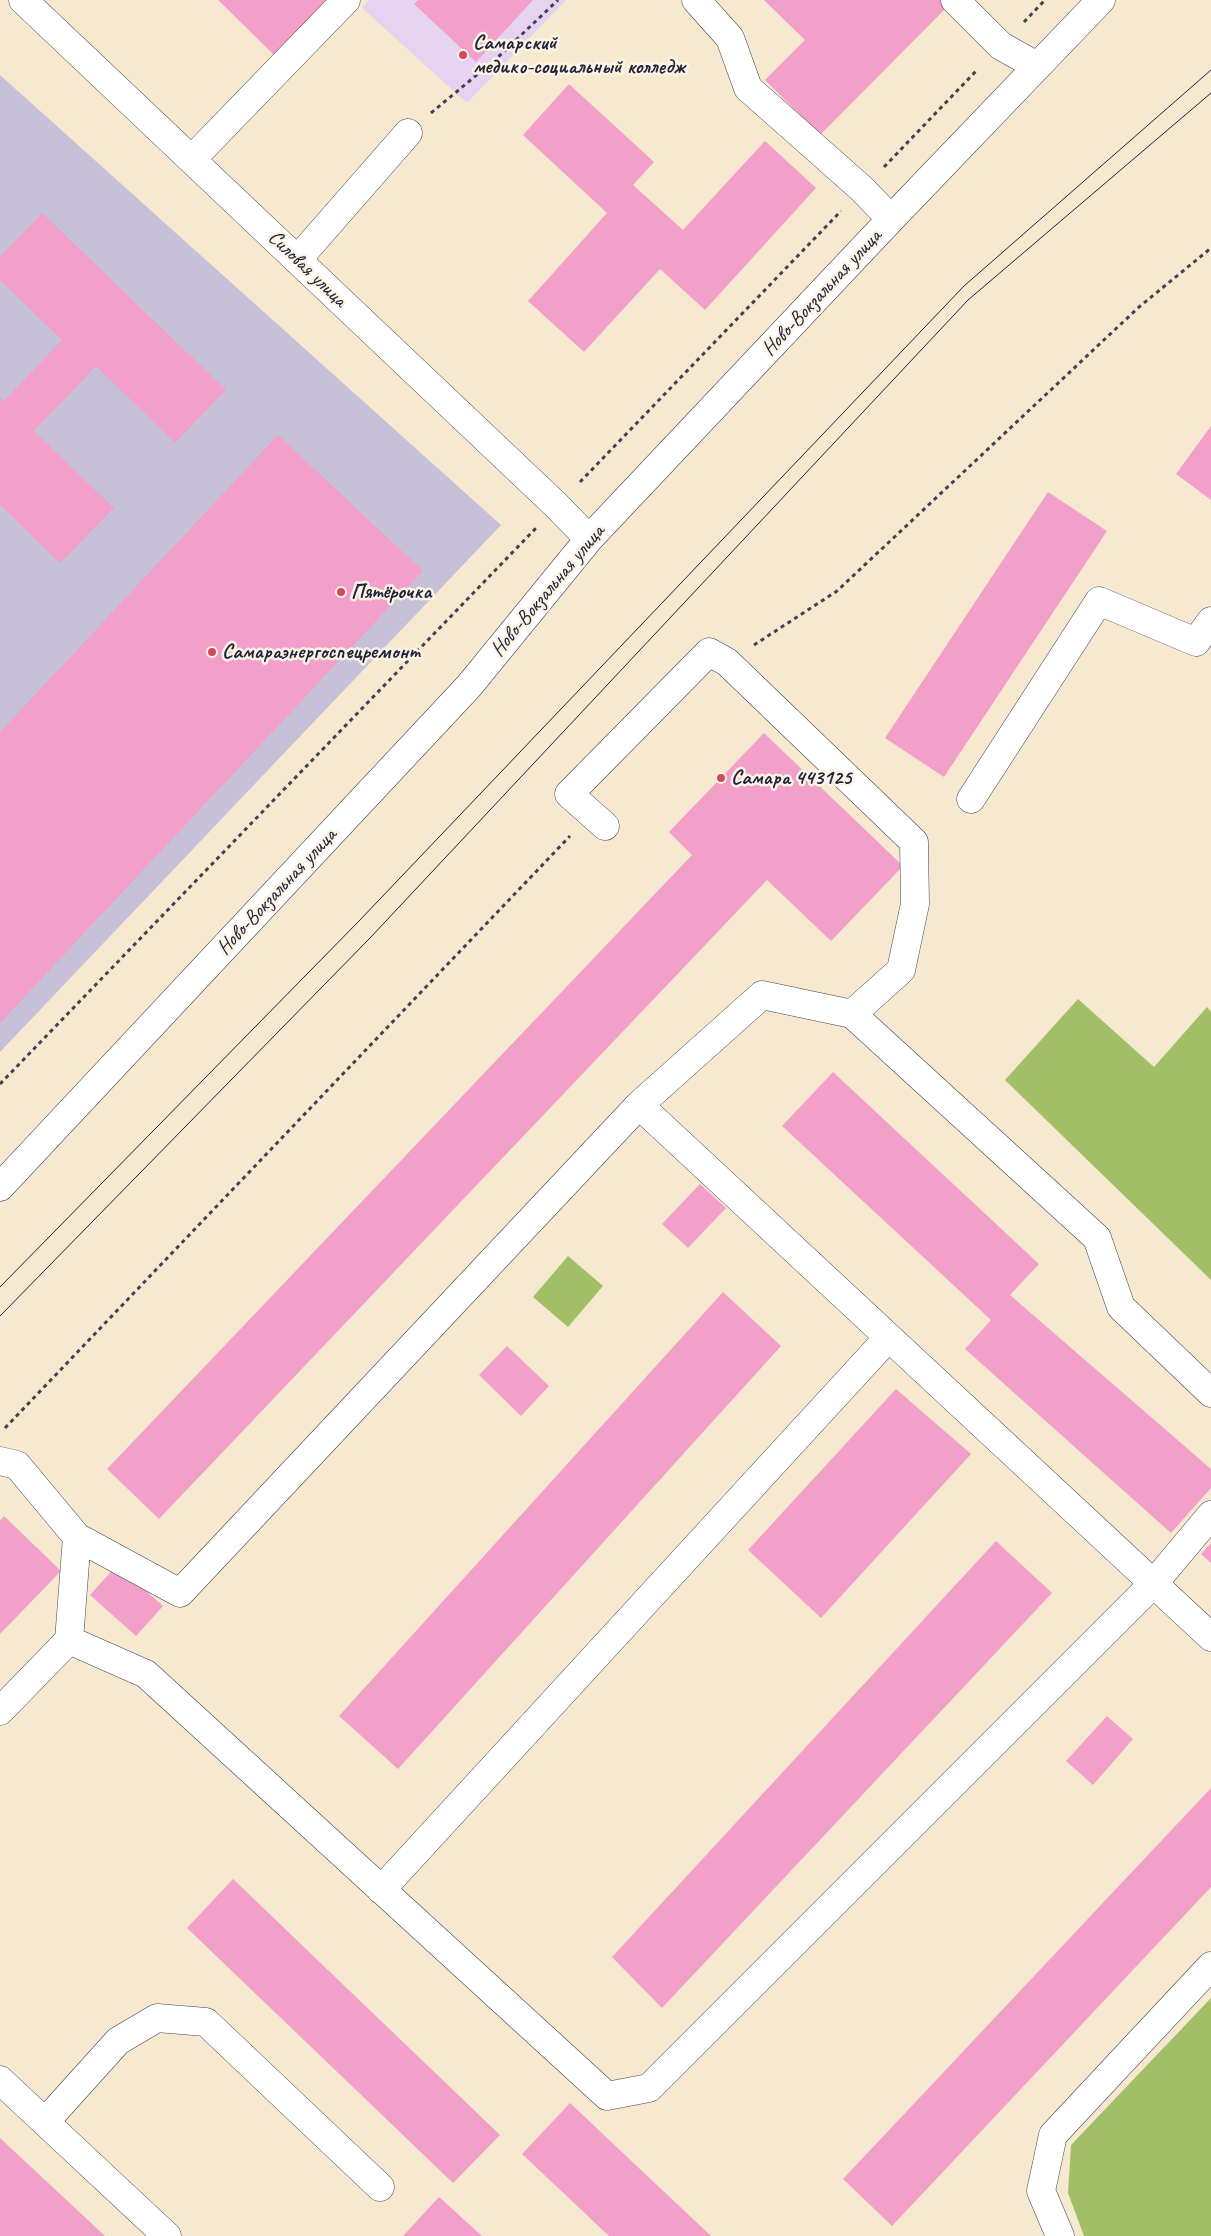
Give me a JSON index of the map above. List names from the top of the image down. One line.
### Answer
{"streets":{"street":["Силовая улица","Ново-Вокзальная улица"]},"crossings":[["Силовая улица","Ново-Вокзальная улица"]],"places":["Самарский медико-социальный колледж","Пятёрочка","Самараэнергоспецремонт","Самара 443125"]}
